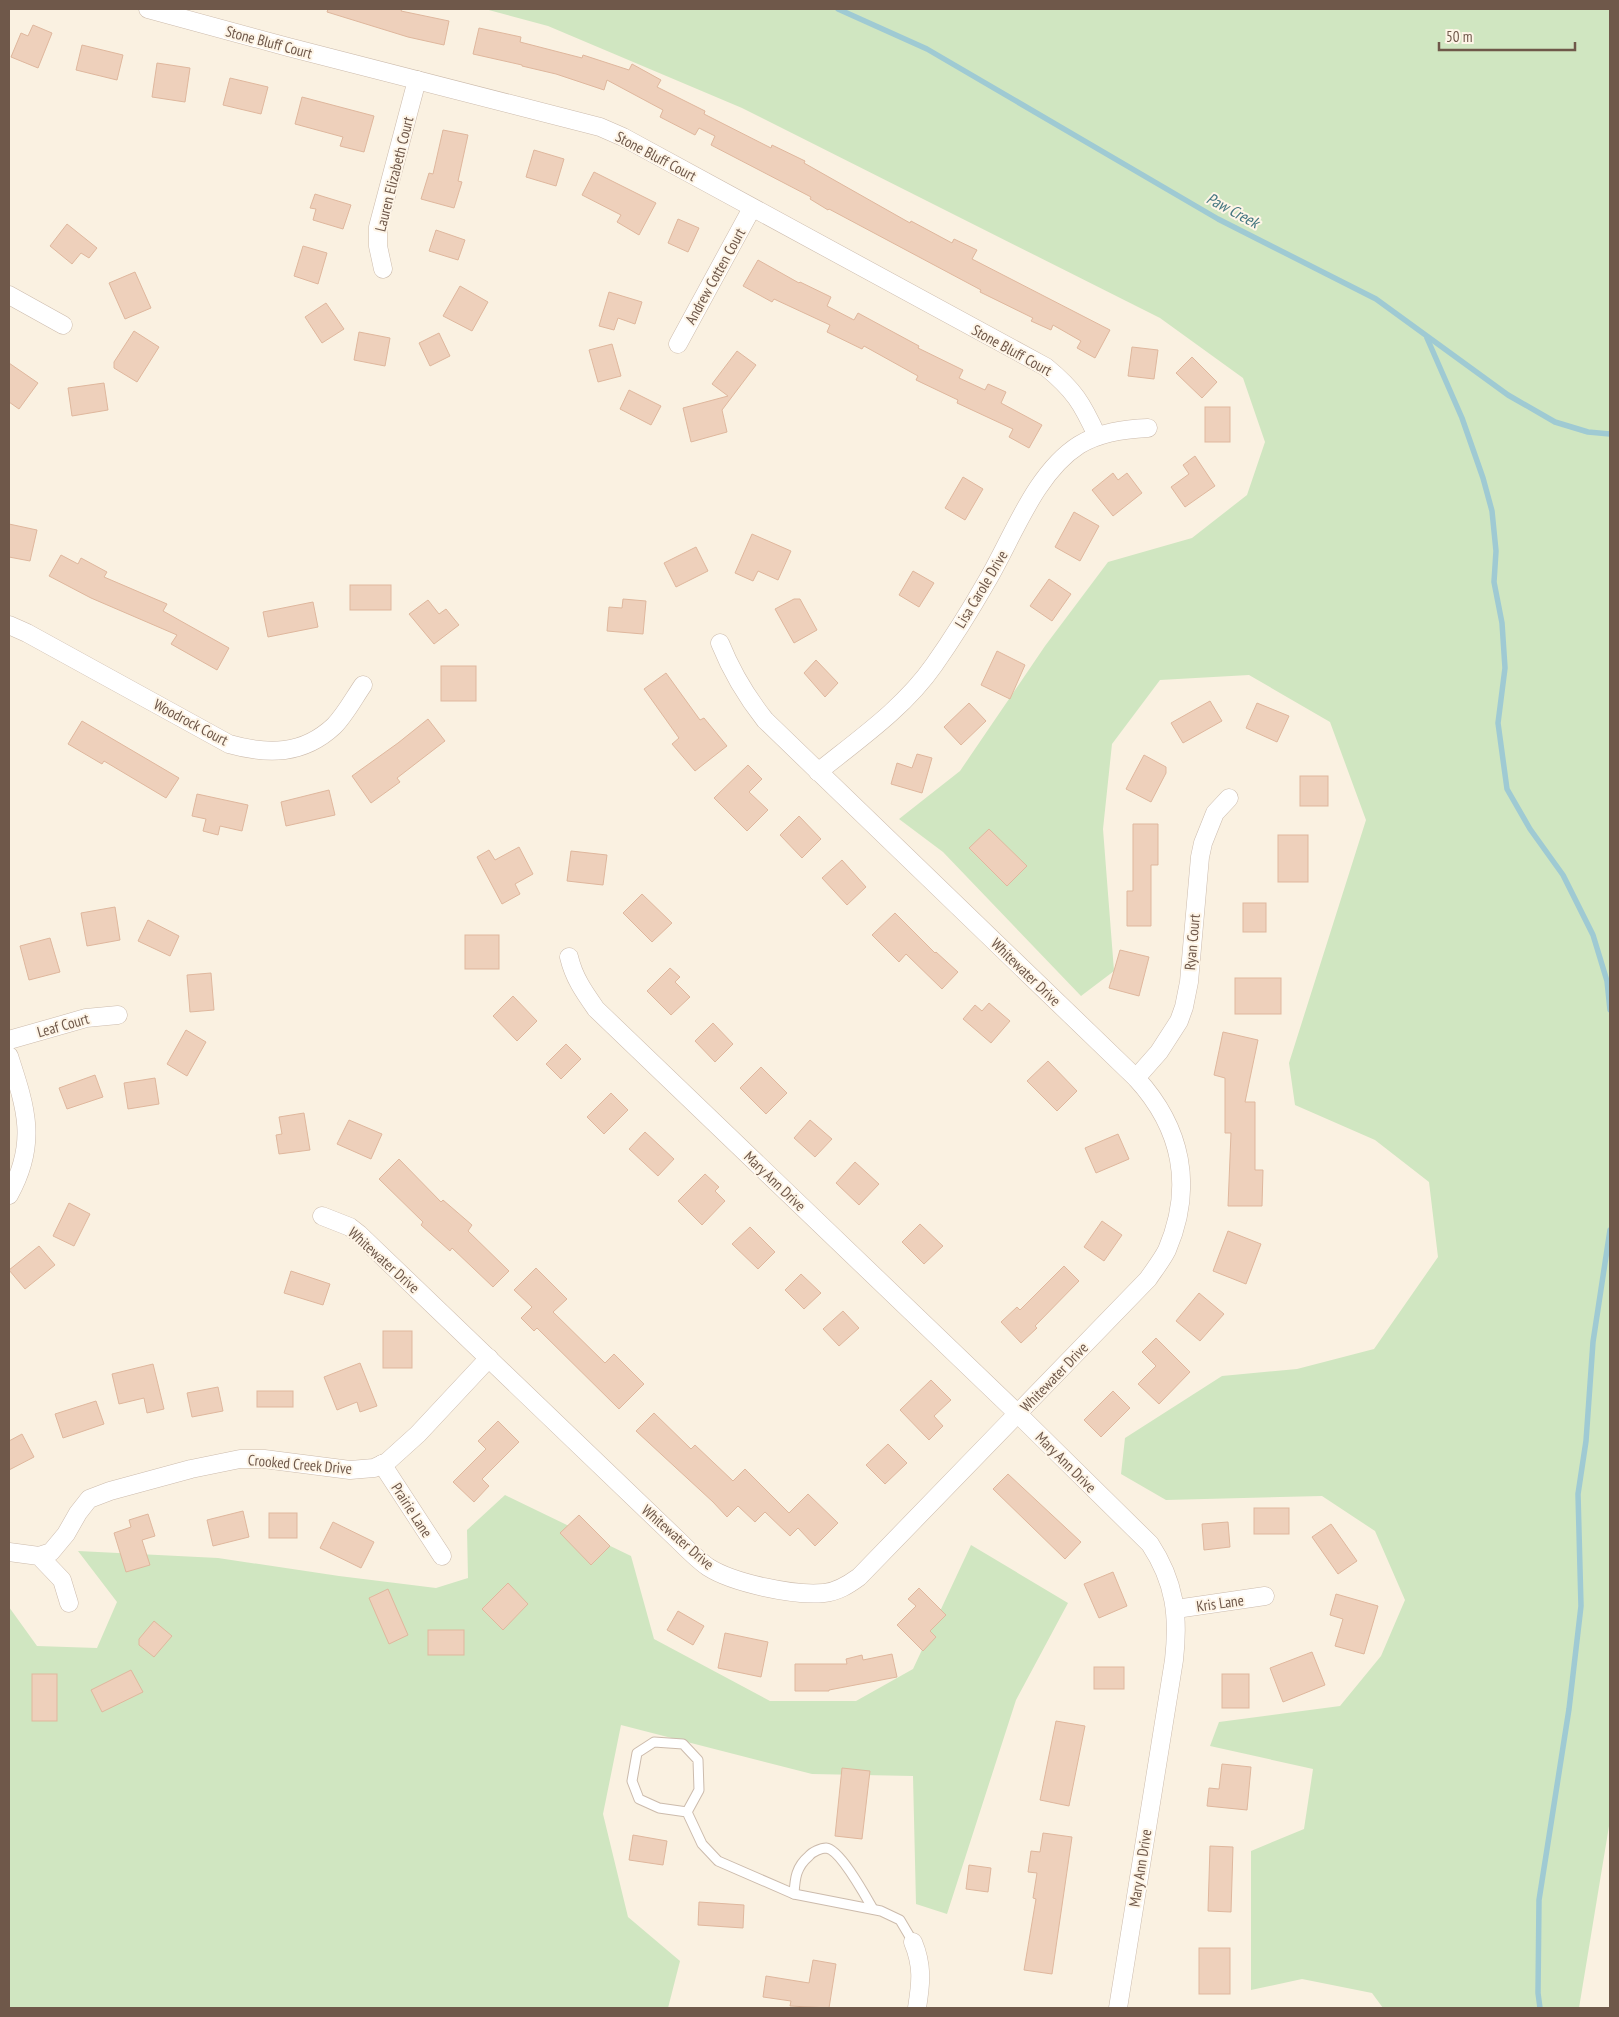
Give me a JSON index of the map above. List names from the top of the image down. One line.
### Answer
{"streets":{"street":["Stone Bluff Court","Lauren Elizabeth Court","Andrew Cotten Court","Lisa Carole Drive","Woodrock Court","Ryan Court","Whitewater Drive","Leaf Court","Mary Ann Drive","Crooked Creek Drive","Prairie Lane","Kris Lane"]},"crossings":[["Stone Bluff Court","Lauren Elizabeth Court"],["Stone Bluff Court","Andrew Cotten Court"],["Stone Bluff Court","Lisa Carole Drive"],["Lisa Carole Drive","Whitewater Drive"],["Ryan Court","Whitewater Drive"],["Whitewater Drive","Mary Ann Drive"],["Whitewater Drive","Crooked Creek Drive"],["Mary Ann Drive","Kris Lane"],["Crooked Creek Drive","Prairie Lane"]],"water":["Paw Creek"],"scale_bar":"50 m"}
